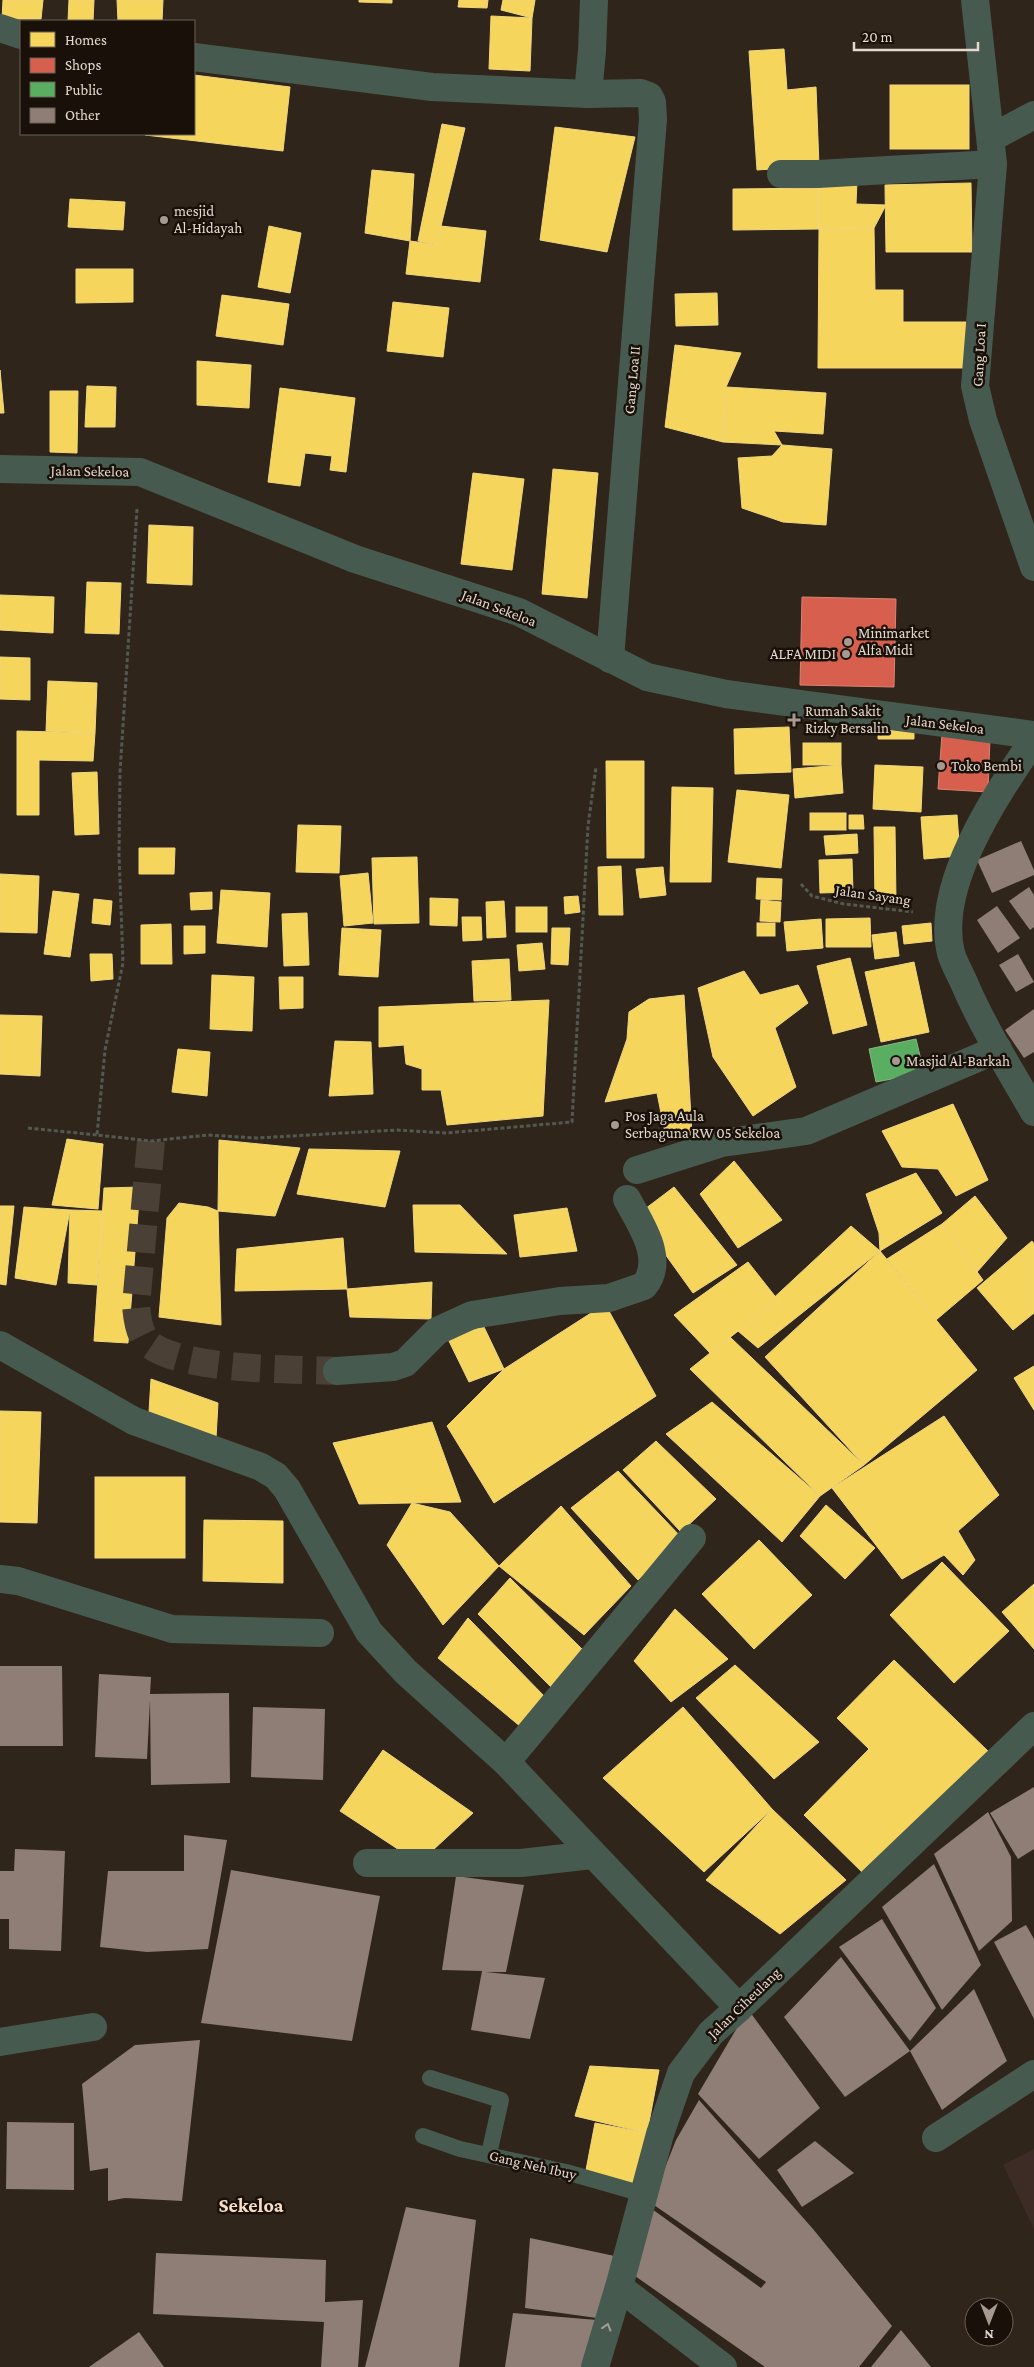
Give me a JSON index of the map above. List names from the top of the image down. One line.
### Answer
{"streets":{"street":["Gang Loa I","Gang Loa II","Jalan Sekeloa","Jalan Ciheulang"],"lane":["Gang Neh Ibuy"],"path":["Jalan Sayang"]},"crossings":[["Gang Loa II","Jalan Sekeloa"],["Jalan Ciheulang","Gang Neh Ibuy"]],"districts":["Sekeloa"],"places":{"other":["mesjid Al-Hidayah","Minimarket Alfa Midi","ALFA MIDI","Toko Bembi","Masjid Al-Barkah","Pos Jaga Aula Serbaguna RW 05 Sekeloa"],"health":["Rumah Sakit Rizky Bersalin"]},"legend":["Homes","Shops","Public","Other"],"scale_bar":"20 m","north":"bottom"}
